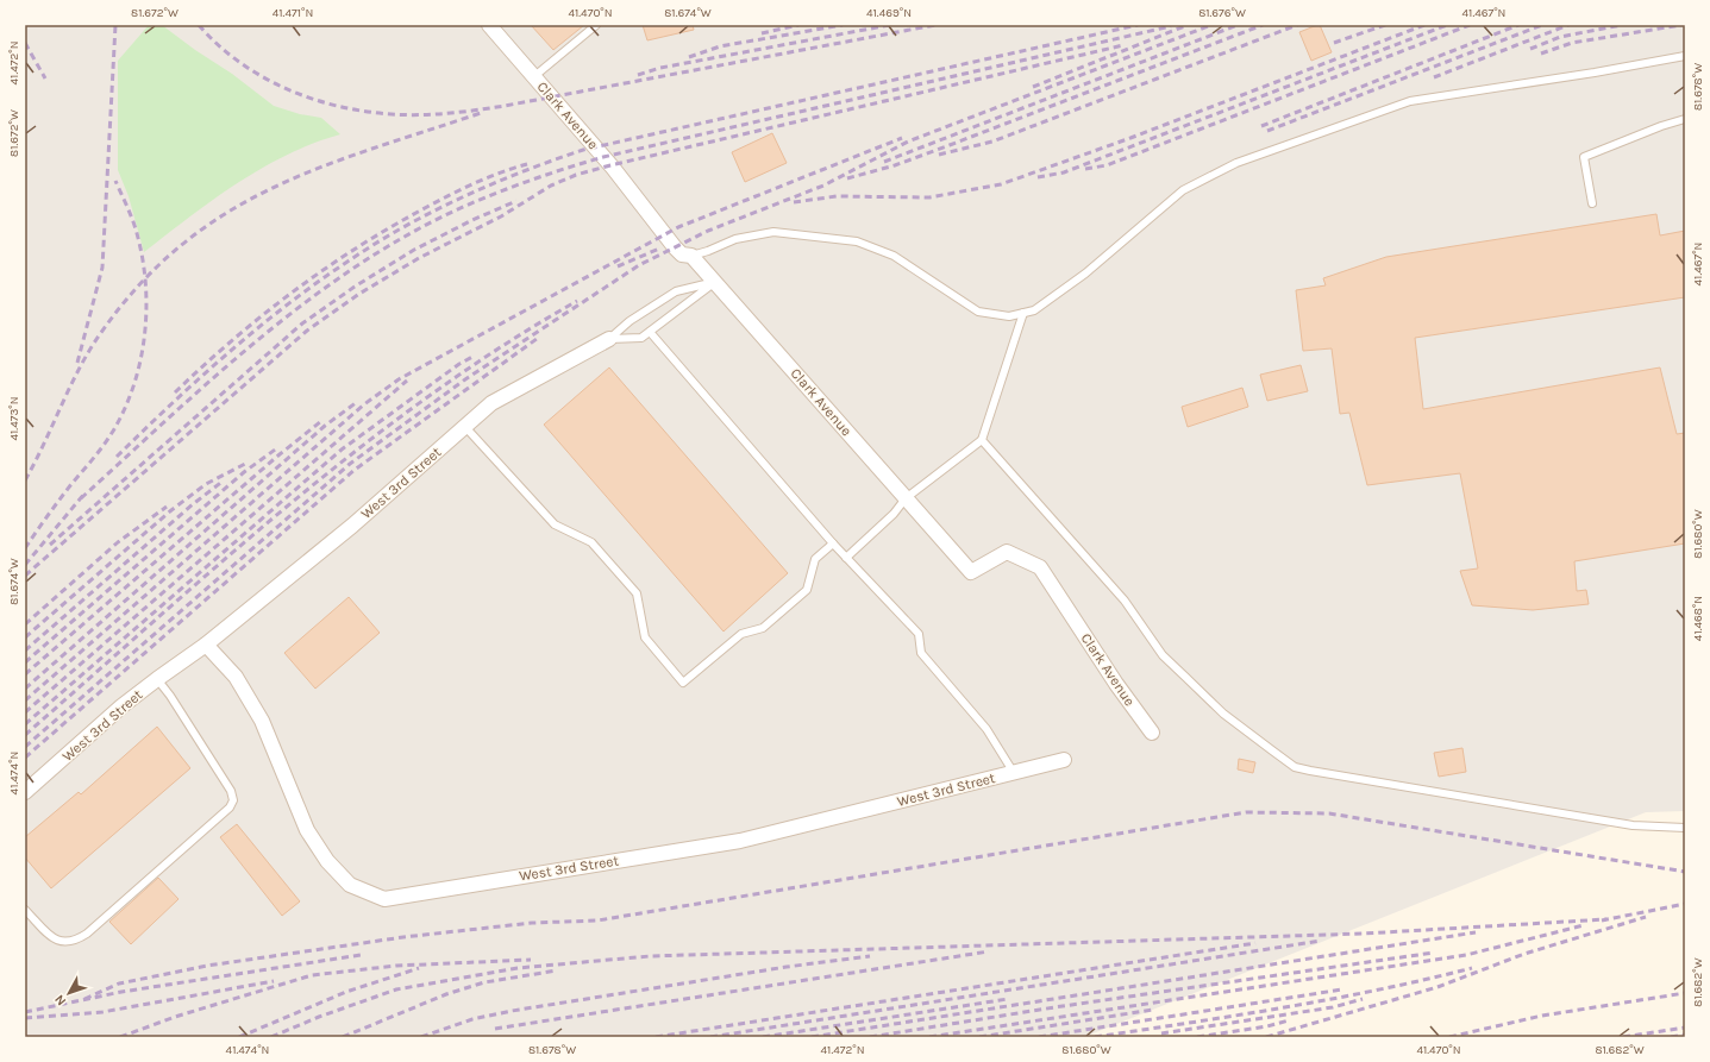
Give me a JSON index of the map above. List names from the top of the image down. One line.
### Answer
{"streets":{"street":["Clark Avenue","West 3rd Street"]},"crossings":[["Clark Avenue","West 3rd Street"]],"north":"bottom left","coordinates":["81.672°W","41.471°N","41.470°N","81.674°W","41.469°N","81.676°W","41.467°N","41.472°N","81.678°W","41.473°N","81.680°W","41.468°N","41.474°N","81.682°W"]}
